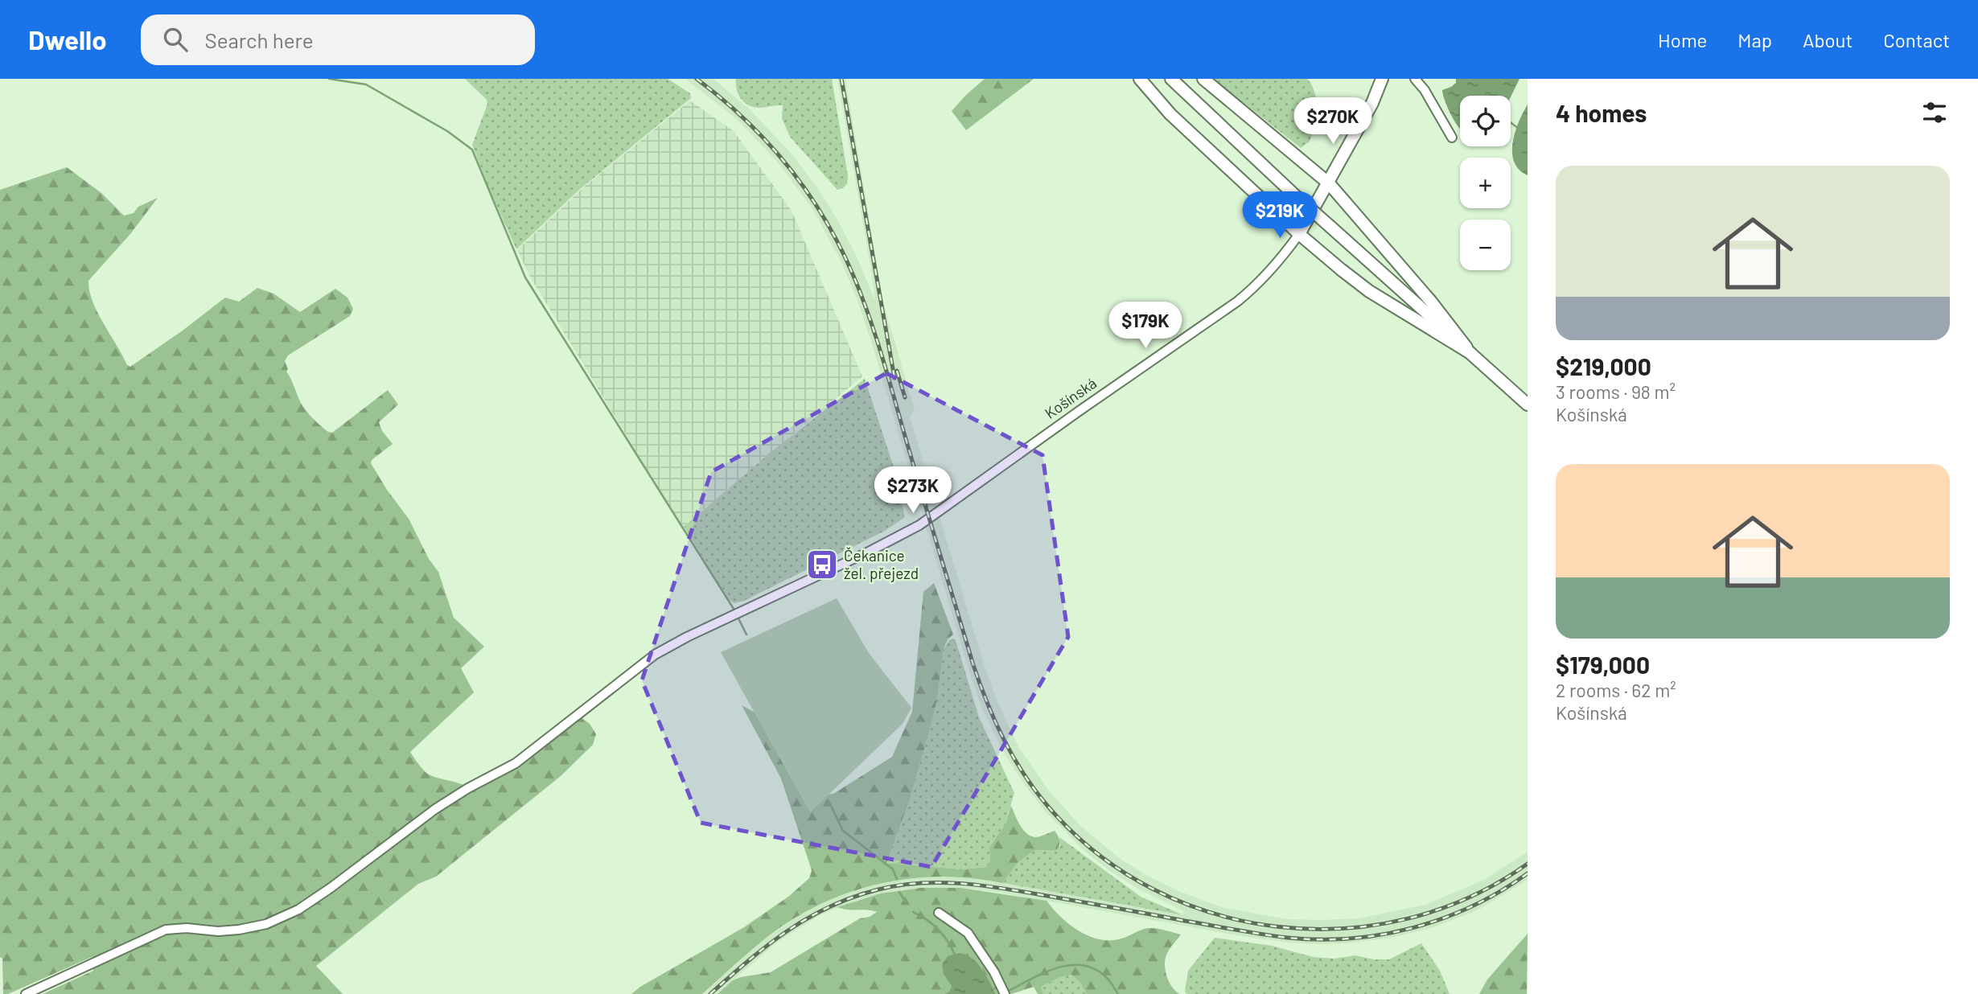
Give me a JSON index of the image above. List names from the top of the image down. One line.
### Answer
{"streets":{"main road":["Košínská"]},"places":{"bus stop":["Čekanice žel. přejezd"]},"page":{"header":"Dwello","search":"Search here","nav":["Home","Map","About","Contact"],"heading":"4 homes","map_buttons":["+","−"],"price":["$270K","$219K","$179K","$273K"],"list":[{"name":"$219,000","note":"3 rooms · 98 m² · Košínská"},{"name":"$179,000","note":"2 rooms · 62 m² · Košínská"}]}}
